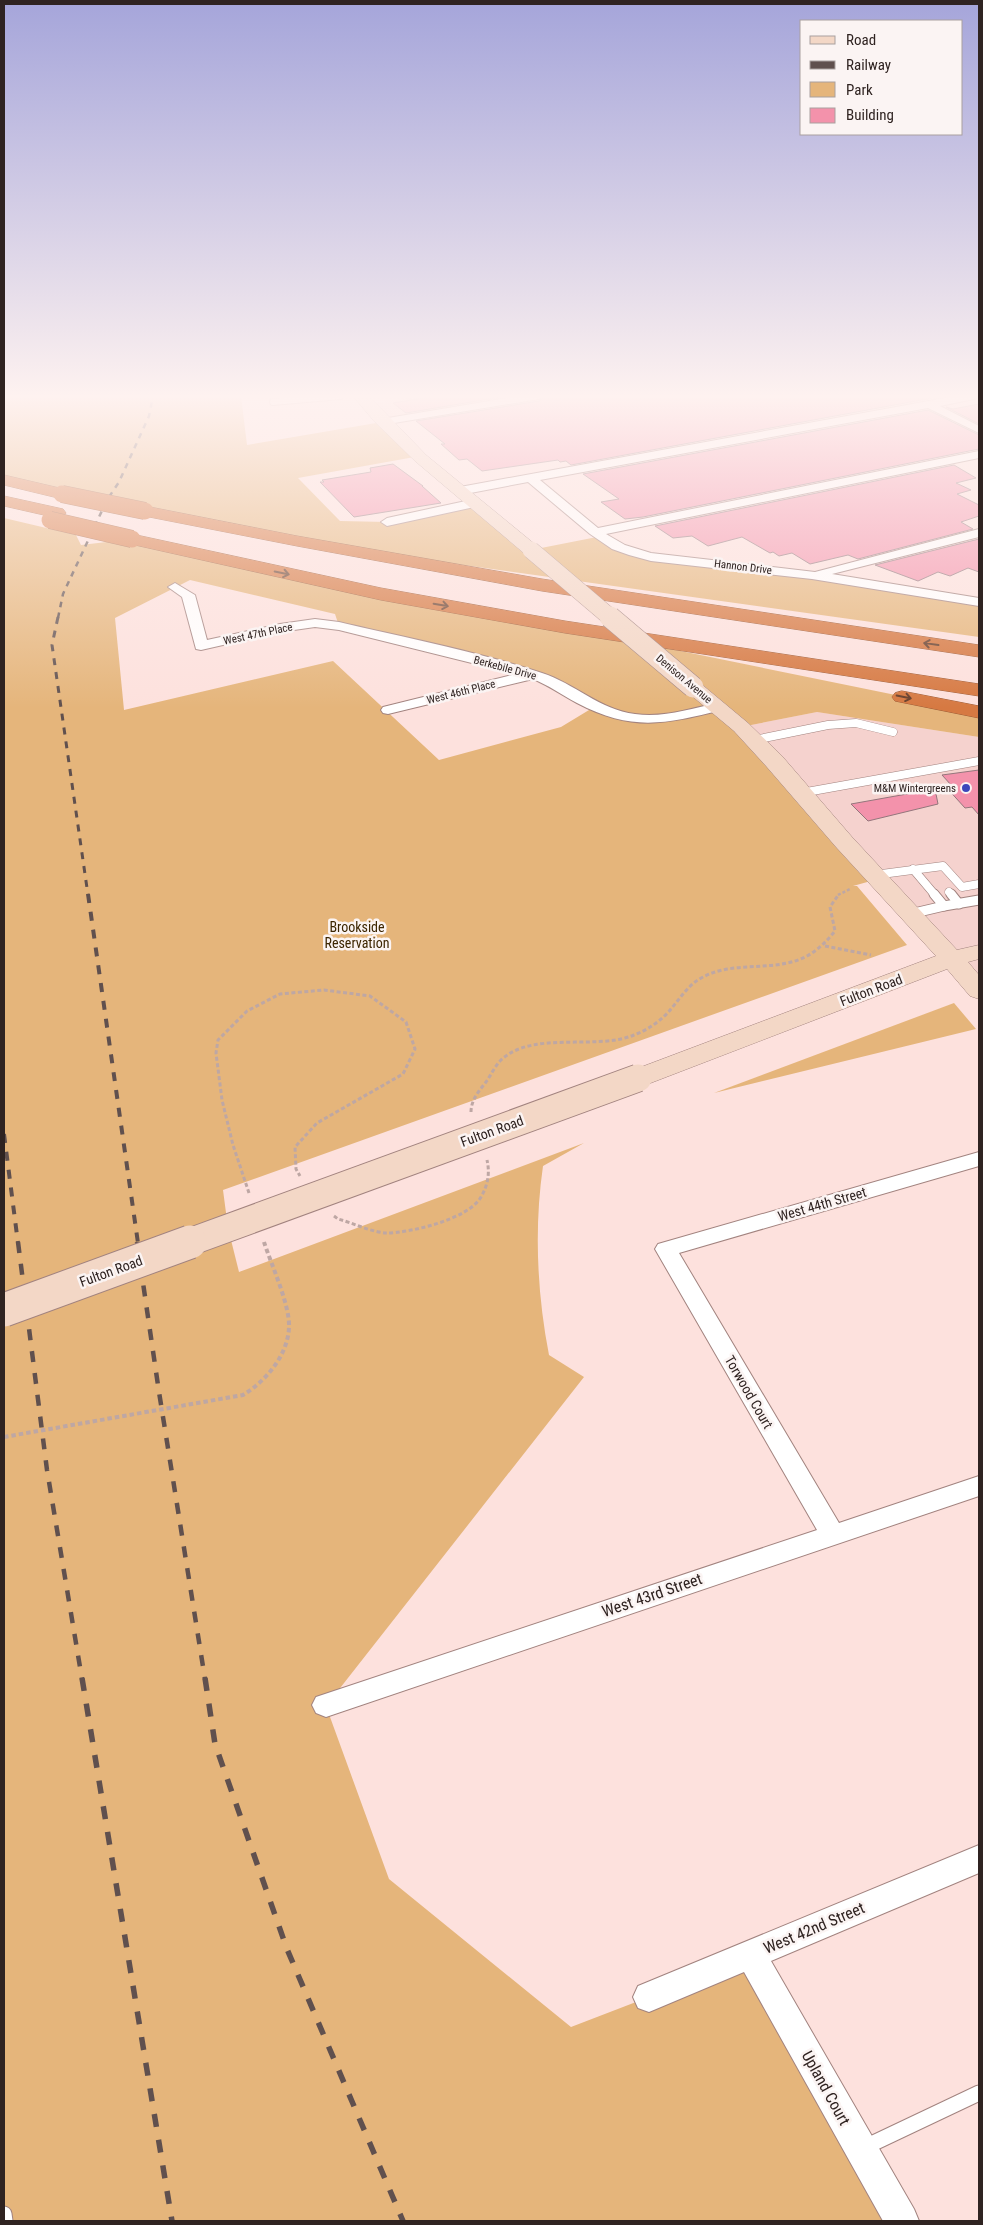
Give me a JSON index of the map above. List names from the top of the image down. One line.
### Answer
{"streets":{"main road":["Denison Avenue","Fulton Road"],"street":["Hannon Drive","West 47th Place","Berkebile Drive","West 46th Place","West 44th Street","Torwood Court","West 43rd Street","West 42nd Street","Upland Court"]},"crossings":[["West 47th Place","Berkebile Drive"],["Berkebile Drive","Denison Avenue"],["Berkebile Drive","West 46th Place"],["Denison Avenue","Fulton Road"],["West 44th Street","Torwood Court"],["Torwood Court","West 43rd Street"],["West 42nd Street","Upland Court"]],"parks":["Brookside Reservation"],"places":["M&M Wintergreens"],"legend":["Road","Railway","Park","Building"]}
